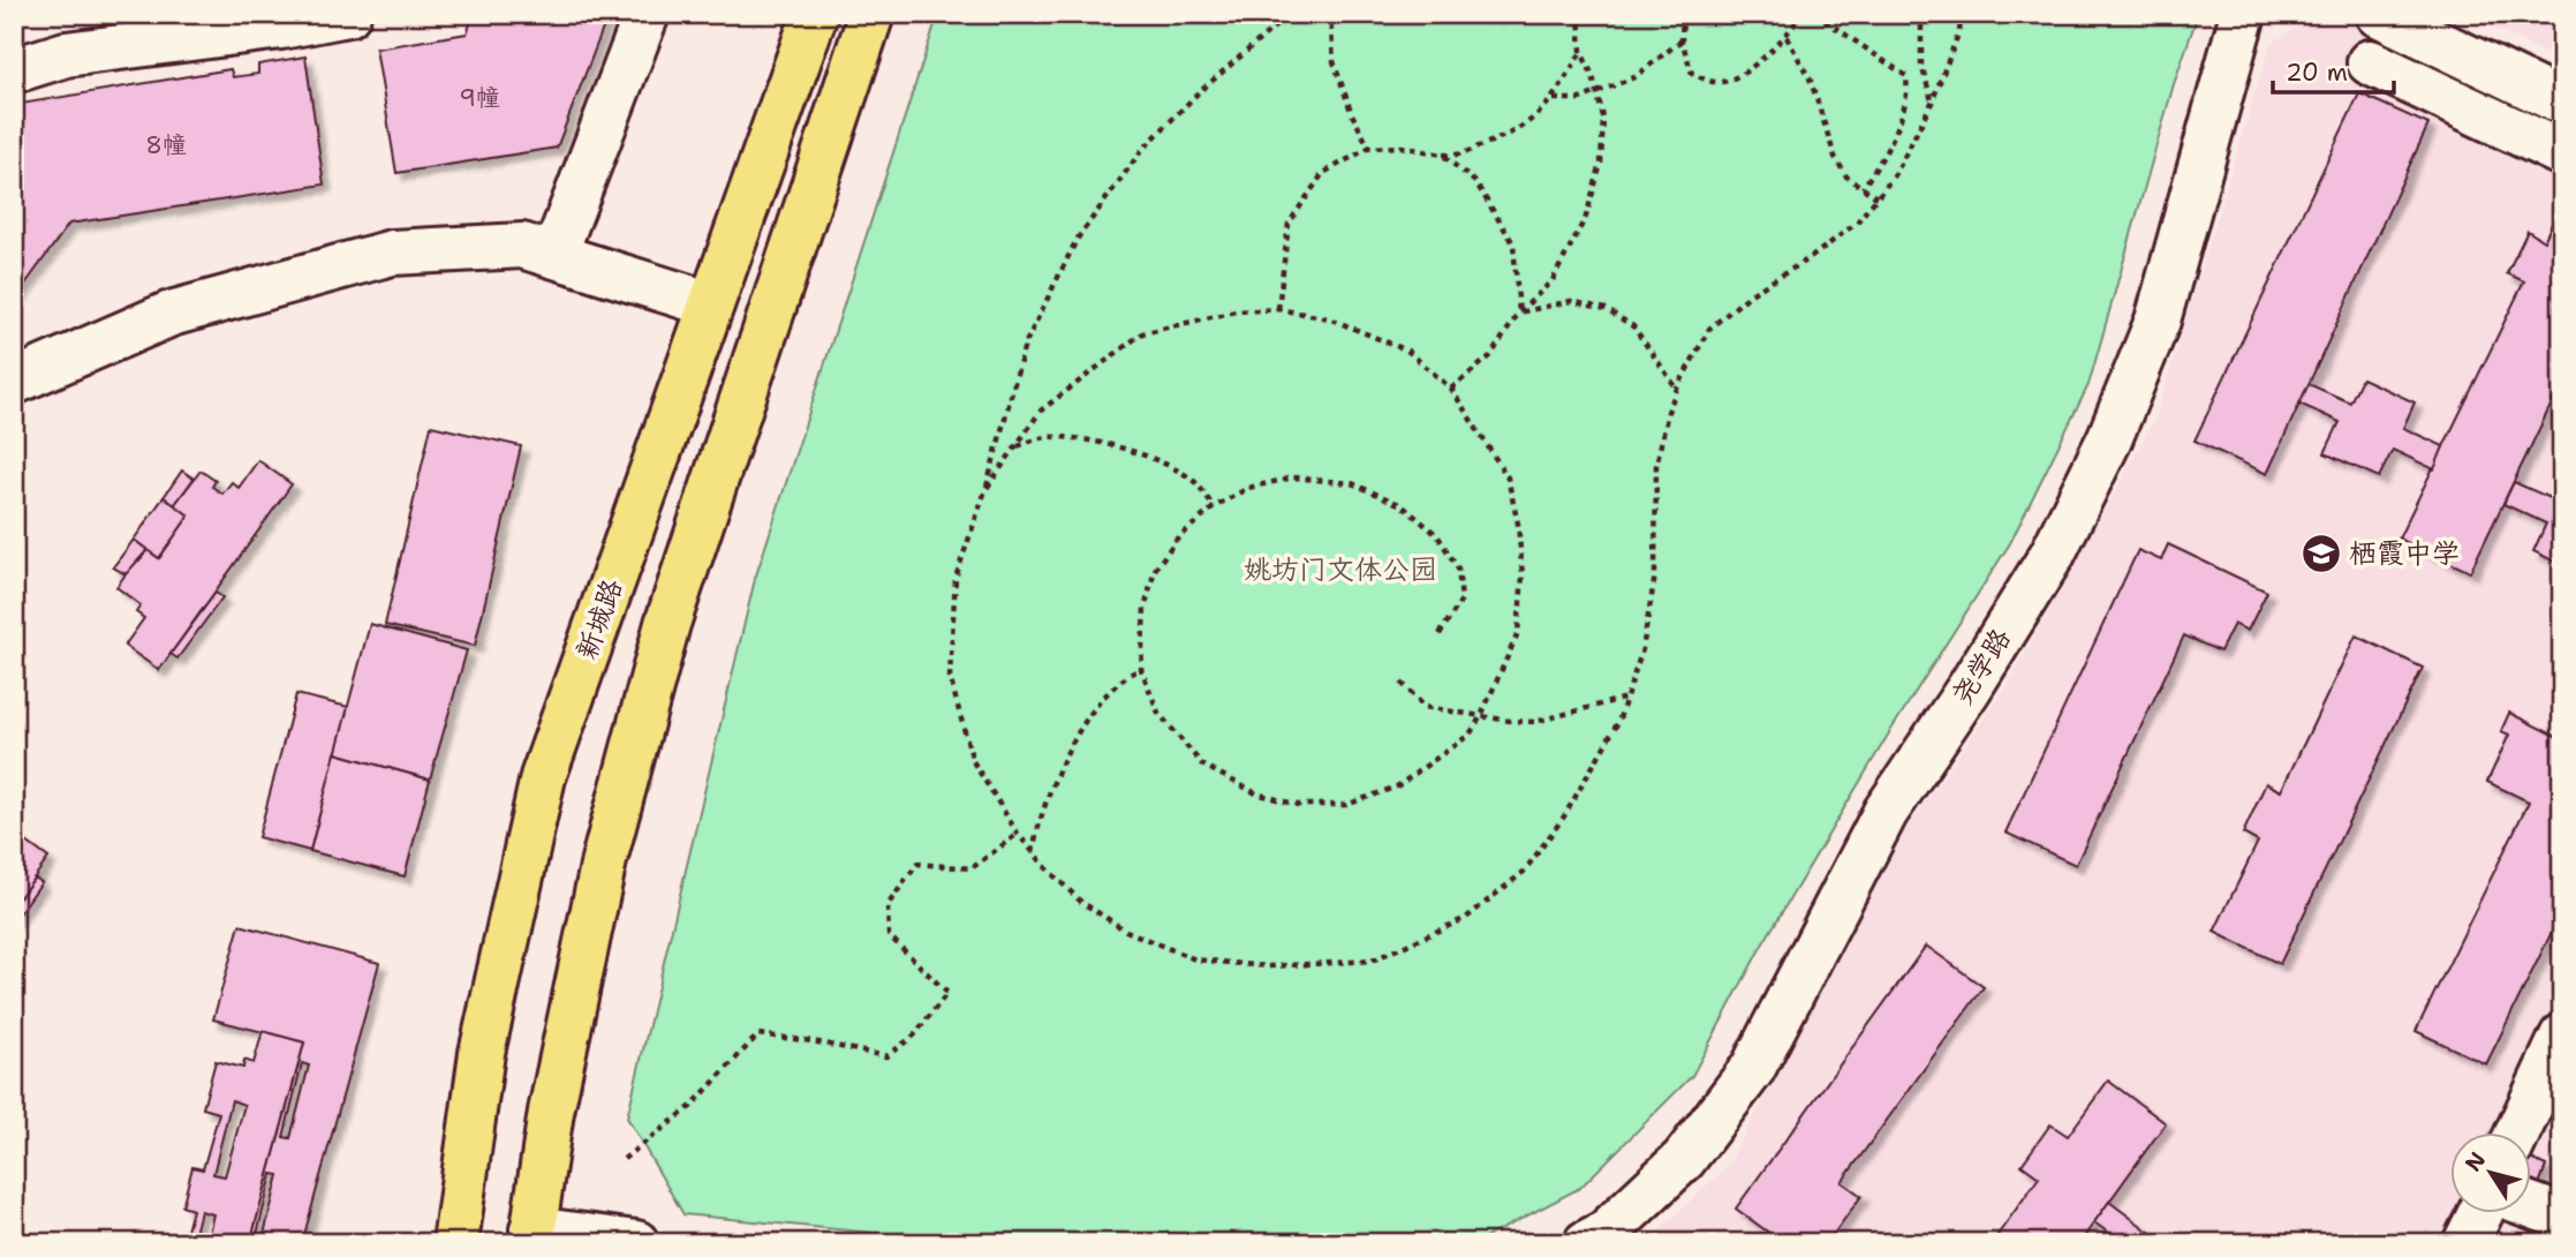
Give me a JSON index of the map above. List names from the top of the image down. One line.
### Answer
{"streets":{"main road":["新城路"],"street":["尧学路"]},"parks":["姚坊门文体公园"],"places":{"school or university":["栖霞中学"]},"house_numbers":["9幢","8幢"],"scale_bar":"20 m","north":"top left"}
